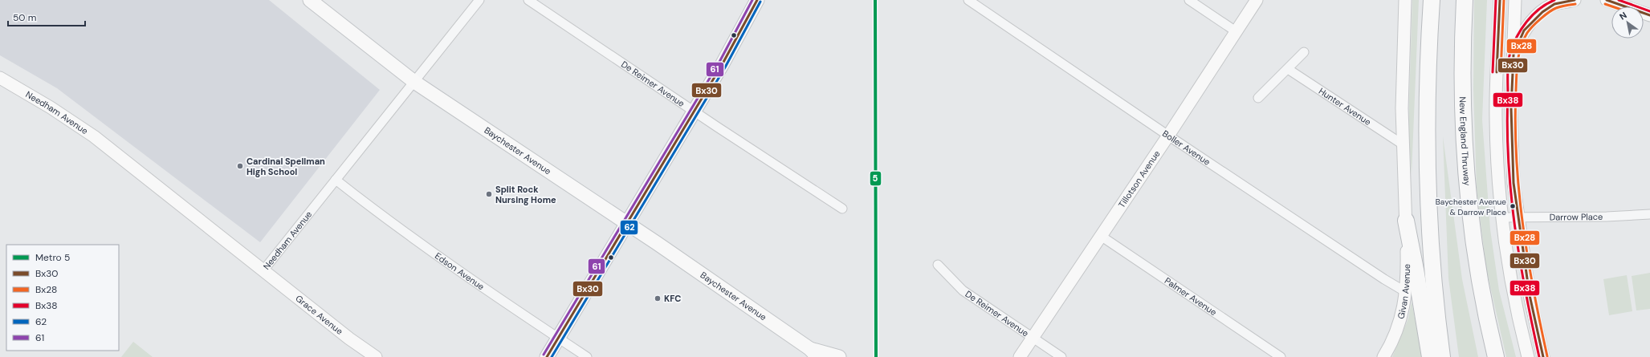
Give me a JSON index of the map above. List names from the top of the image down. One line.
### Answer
{"streets":{"highway":["New England Thruway"],"main road":["Needham Avenue","Baychester Avenue","Tillotson Avenue","Givan Avenue","Grace Avenue"],"street":["De Reimer Avenue","Hunter Avenue","Boller Avenue","Darrow Place","Edson Avenue","Palmer Avenue"]},"crossings":[["De Reimer Avenue","Tillotson Avenue"],["Needham Avenue","Baychester Avenue"],["Needham Avenue","Edson Avenue"],["Needham Avenue","Grace Avenue"],["Boller Avenue","Tillotson Avenue"],["Boller Avenue","Givan Avenue"],["Tillotson Avenue","Palmer Avenue"]],"places":["Cardinal Spellman High School","Split Rock Nursing Home","Baychester Avenue & Darrow Place","KFC"],"lines":["metro line 5","transit line Bx30","transit line Bx28","transit line Bx38","transit line 61","transit line 62"],"legend":["Metro 5","Bx30","Bx28","Bx38","62","61"],"scale_bar":"50 m","north":"top left"}
